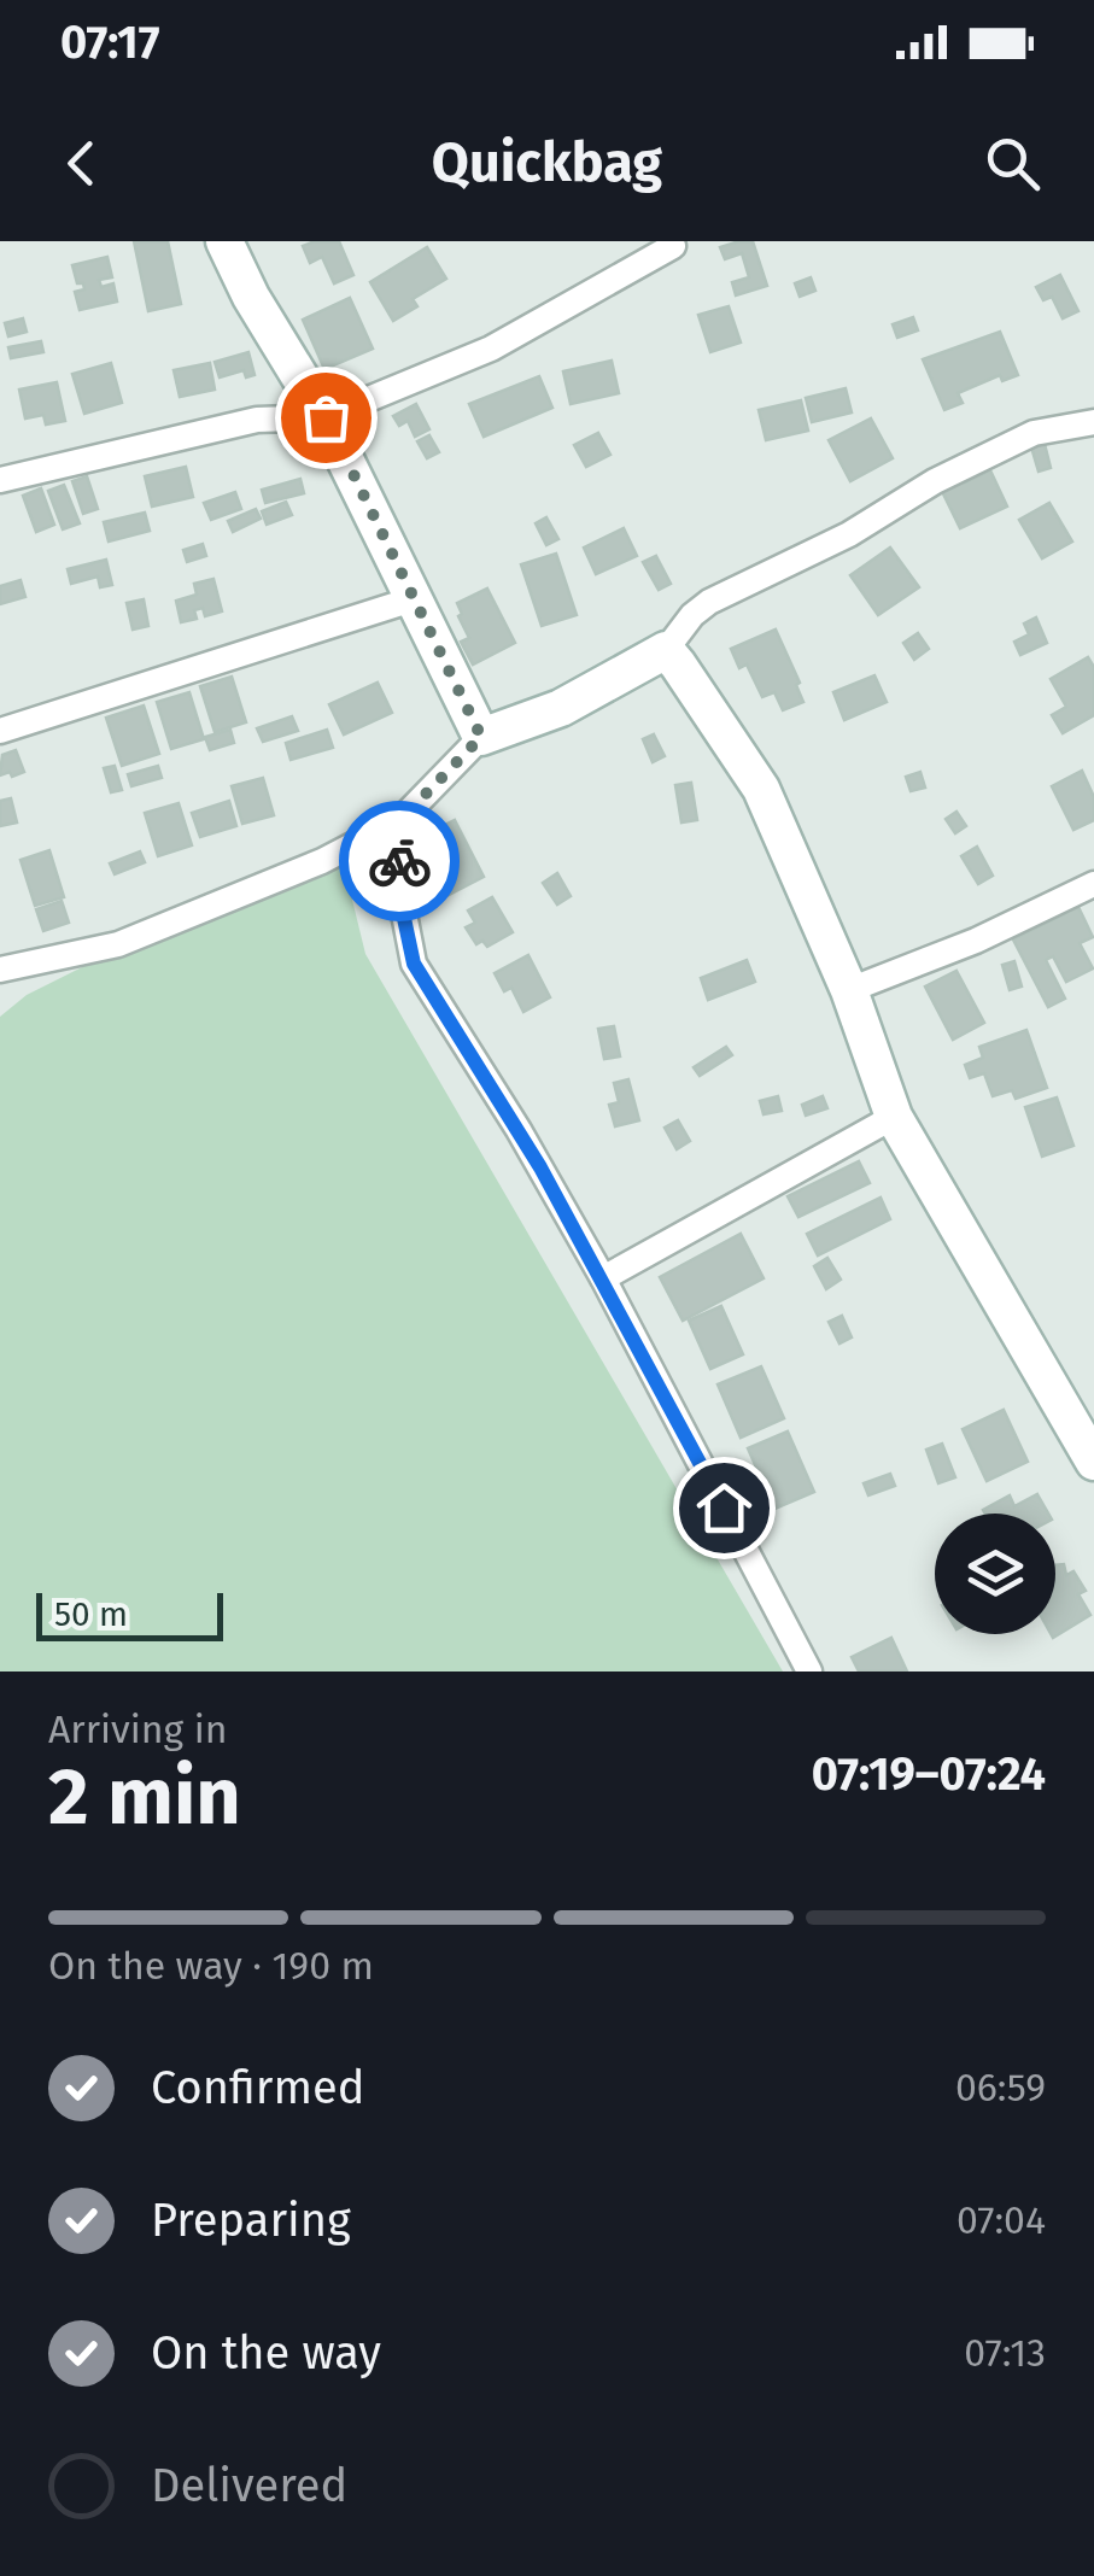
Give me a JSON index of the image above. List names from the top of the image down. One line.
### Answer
{"scale_bar":"50 m","page":{"status":"07:17","header":"Quickbag","scale":"50 m","heading":["2 min","Arriving in","07:19–07:24"],"bar":"On the way · 190 m","list":[["Confirmed","06:59"],["Preparing","07:04"],["On the way","07:13"],"Delivered"]}}
